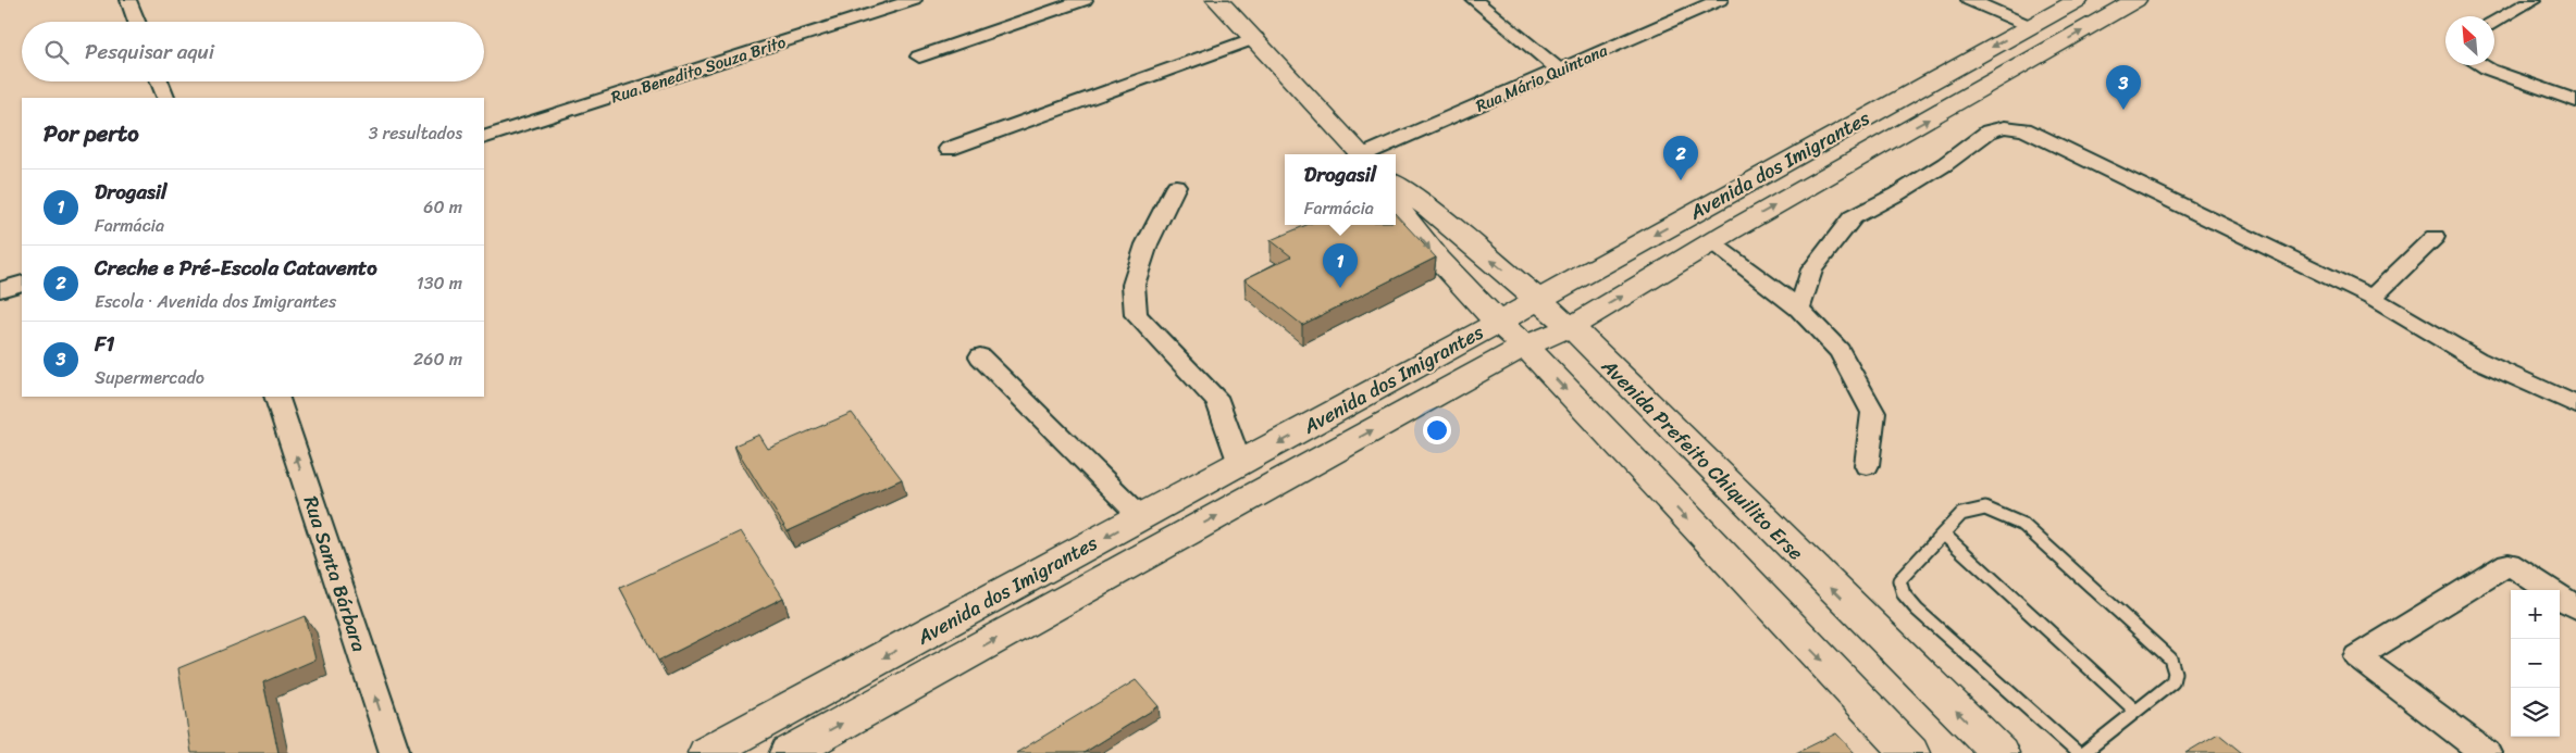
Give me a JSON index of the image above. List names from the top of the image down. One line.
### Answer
{"streets":{"main road":["Avenida dos Imigrantes","Avenida Prefeito Chiquilito Erse"],"street":["Rua Benedito Souza Brito","Rua Mário Quintana","Rua Santa Bárbara"]},"crossings":[["Avenida dos Imigrantes","Avenida Prefeito Chiquilito Erse"]],"one_way":["Rua Santa Bárbara"],"north":"top left","page":{"search":"Pesquisar aqui","pins":["3","2","1"],"heading":["Por perto","3 resultados"],"popup":["Drogasil","Farmácia"],"list":[{"mark":"1","name":"Drogasil","note":"Farmácia","value":"60 m"},{"mark":"2","name":"Creche e Pré-Escola Catavento","note":"Escola · Avenida dos Imigrantes","value":"130 m"},{"mark":"3","name":"F1","note":"Supermercado","value":"260 m"}],"map_buttons":["+","−"]}}
